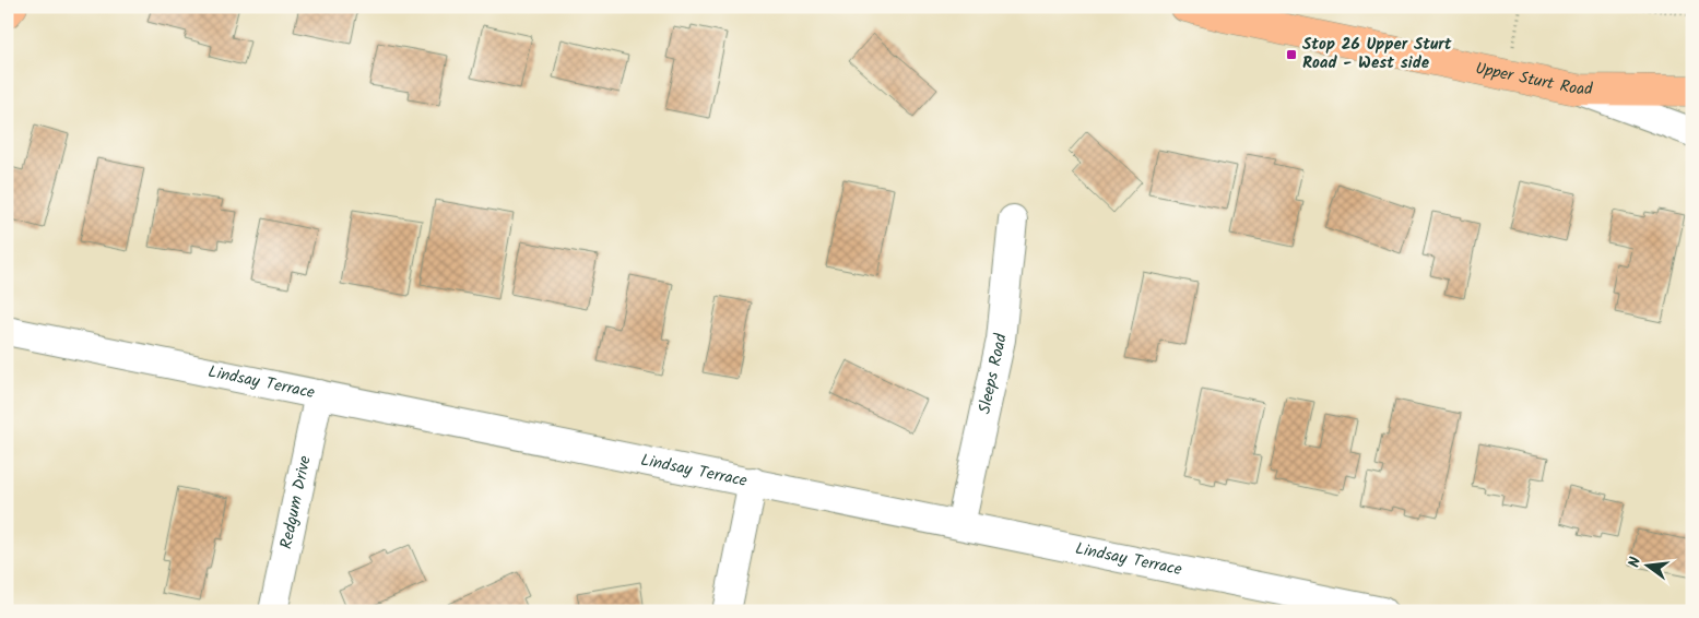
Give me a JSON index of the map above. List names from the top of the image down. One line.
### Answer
{"streets":{"main road":["Upper Sturt Road"],"street":["Sleeps Road","Lindsay Terrace","Redgum Drive"]},"crossings":[["Sleeps Road","Lindsay Terrace"],["Lindsay Terrace","Redgum Drive"]],"places":{"transit":["Stop 26 Upper Sturt Road - West side"]},"north":"left"}
